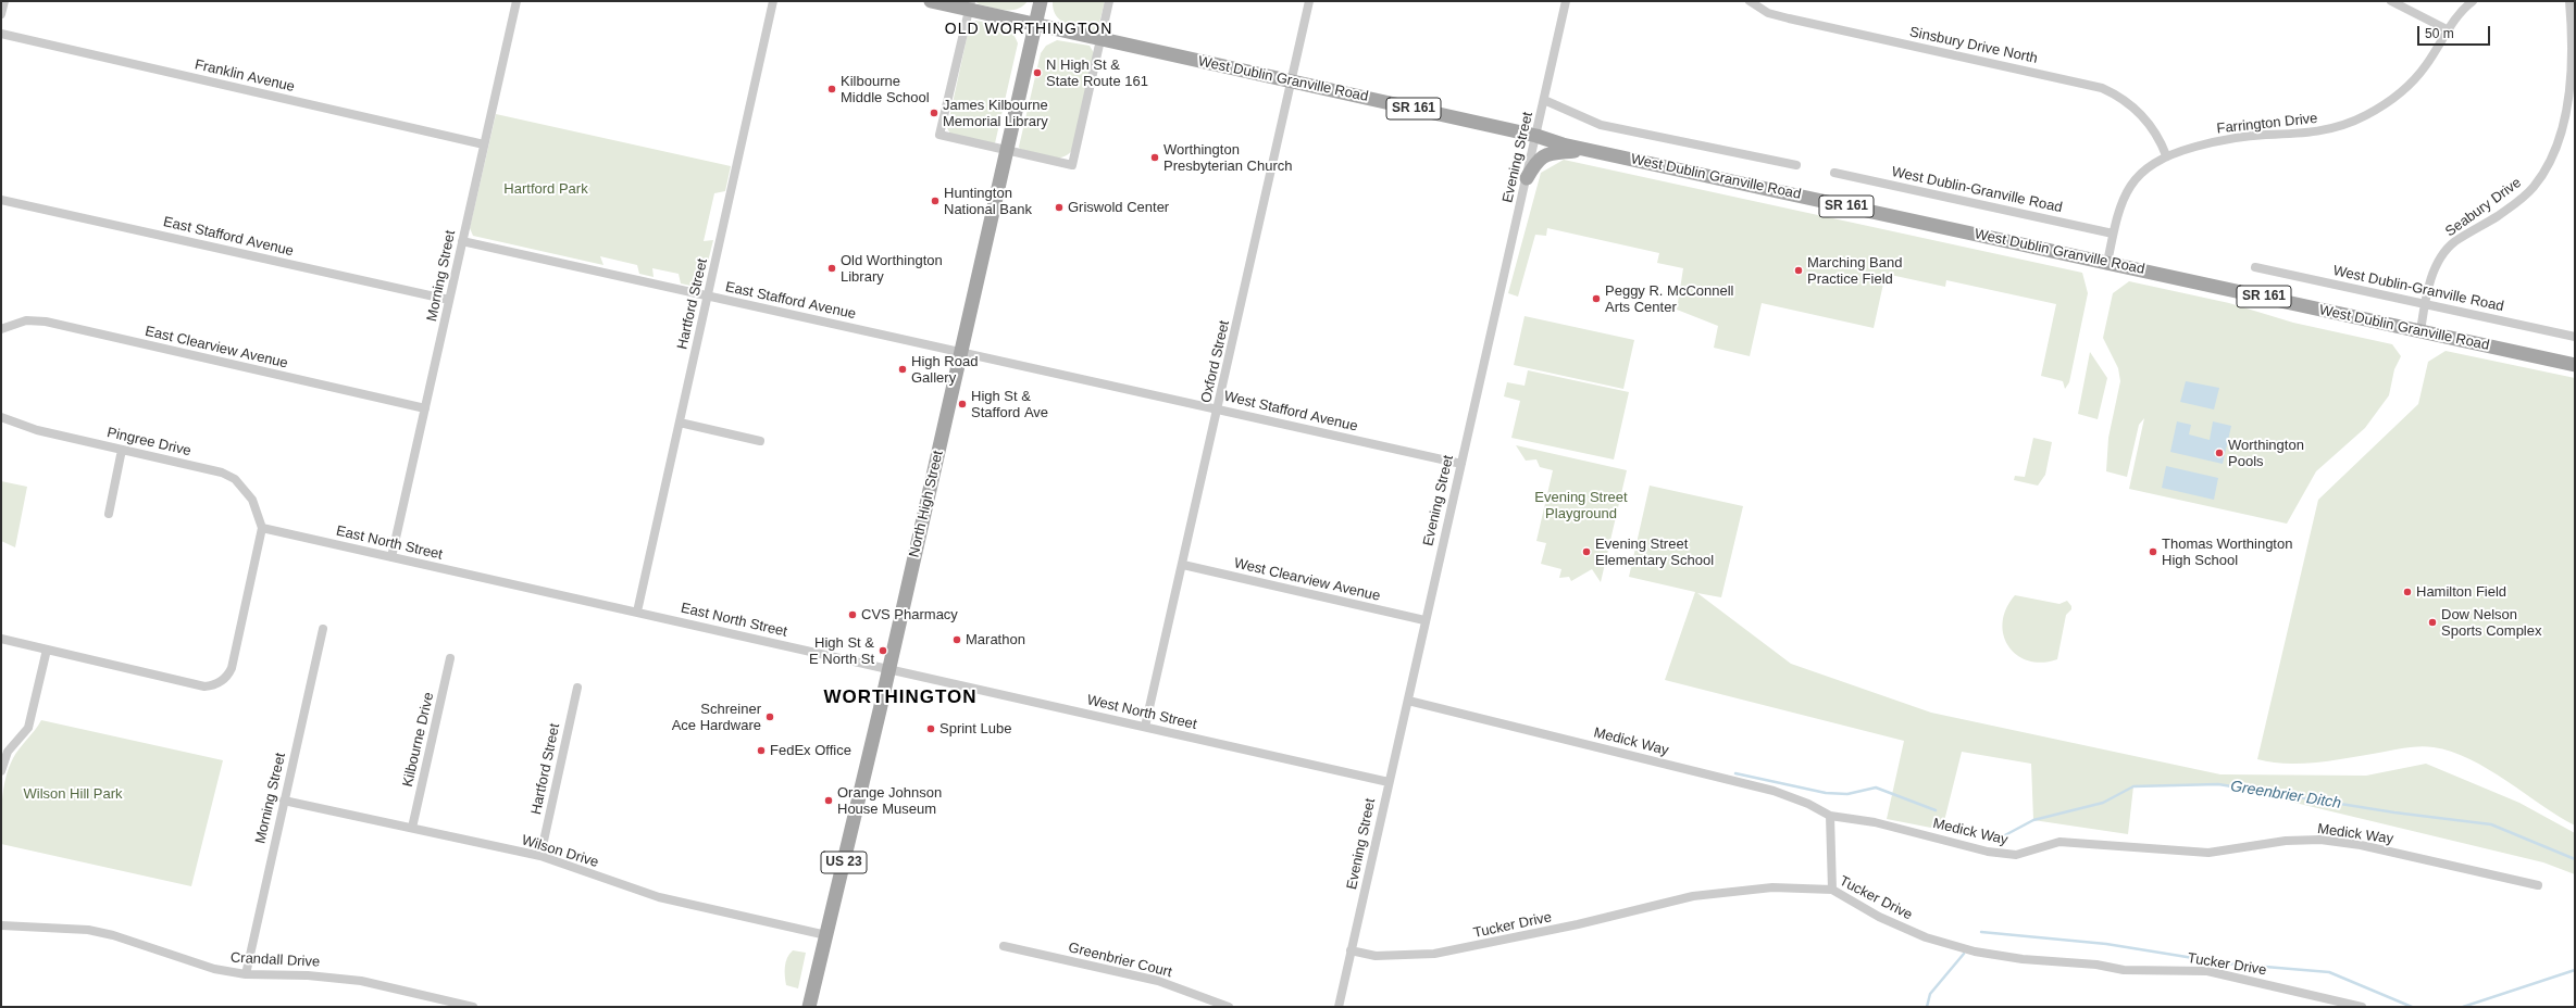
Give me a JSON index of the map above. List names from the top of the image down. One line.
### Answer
{"streets":{"main road":["West Dublin Granville Road","SR 161","North High Street","US 23"],"street":["Sinsbury Drive North","Franklin Avenue","Farrington Drive","Evening Street","West Dublin-Granville Road","Seabury Drive","East Stafford Avenue","Morning Street","Hartford Street","East Clearview Avenue","Oxford Street","West Stafford Avenue","Pingree Drive","East North Street","West Clearview Avenue","West North Street","Kilbourne Drive","Medick Way","Wilson Drive","Tucker Drive","Crandall Drive","Greenbrier Court"]},"crossings":[["Sinsbury Drive North","Farrington Drive"],["Franklin Avenue","Morning Street"],["West Dublin Granville Road","SR 161"],["West Dublin Granville Road","Farrington Drive"],["West Dublin Granville Road","Evening Street"],["West Dublin Granville Road","Seabury Drive"],["West Dublin Granville Road","Oxford Street"],["West Dublin Granville Road","North High Street"],["SR 161","North High Street"],["Farrington Drive","West Dublin-Granville Road"],["Evening Street","West Stafford Avenue"],["Evening Street","West Clearview Avenue"],["Evening Street","West North Street"],["Evening Street","Medick Way"],["Evening Street","Tucker Drive"],["West Dublin-Granville Road","Seabury Drive"],["East Stafford Avenue","Morning Street"],["East Stafford Avenue","Hartford Street"],["East Stafford Avenue","West Stafford Avenue"],["East Stafford Avenue","North High Street"],["Morning Street","East Clearview Avenue"],["Morning Street","East North Street"],["Morning Street","Wilson Drive"],["Morning Street","Crandall Drive"],["Hartford Street","East North Street"],["Hartford Street","Wilson Drive"],["Oxford Street","West Stafford Avenue"],["Oxford Street","West Clearview Avenue"],["Oxford Street","West North Street"],["West Stafford Avenue","North High Street"],["Pingree Drive","East North Street"],["North High Street","East North Street"],["North High Street","West North Street"],["North High Street","Wilson Drive"],["East North Street","West North Street"],["Kilbourne Drive","Wilson Drive"]],"districts":["OLD WORTHINGTON","WORTHINGTON"],"water":["Greenbrier Ditch"],"parks":["Hartford Park","Evening Street Playground","Wilson Hill Park"],"places":["N High St & State Route 161","Kilbourne Middle School","James Kilbourne Memorial Library","Worthington Presbyterian Church","Huntington National Bank","Griswold Center","Old Worthington Library","Marching Band Practice Field","Peggy R. McConnell Arts Center","High Road Gallery","High St & Stafford Ave","Worthington Pools","Evening Street Elementary School","Thomas Worthington High School","Hamilton Field","CVS Pharmacy","Dow Nelson Sports Complex","Marathon","High St & E North St","Schreiner Ace Hardware","Sprint Lube","FedEx Office","Orange Johnson House Museum"],"scale_bar":"50 m"}
